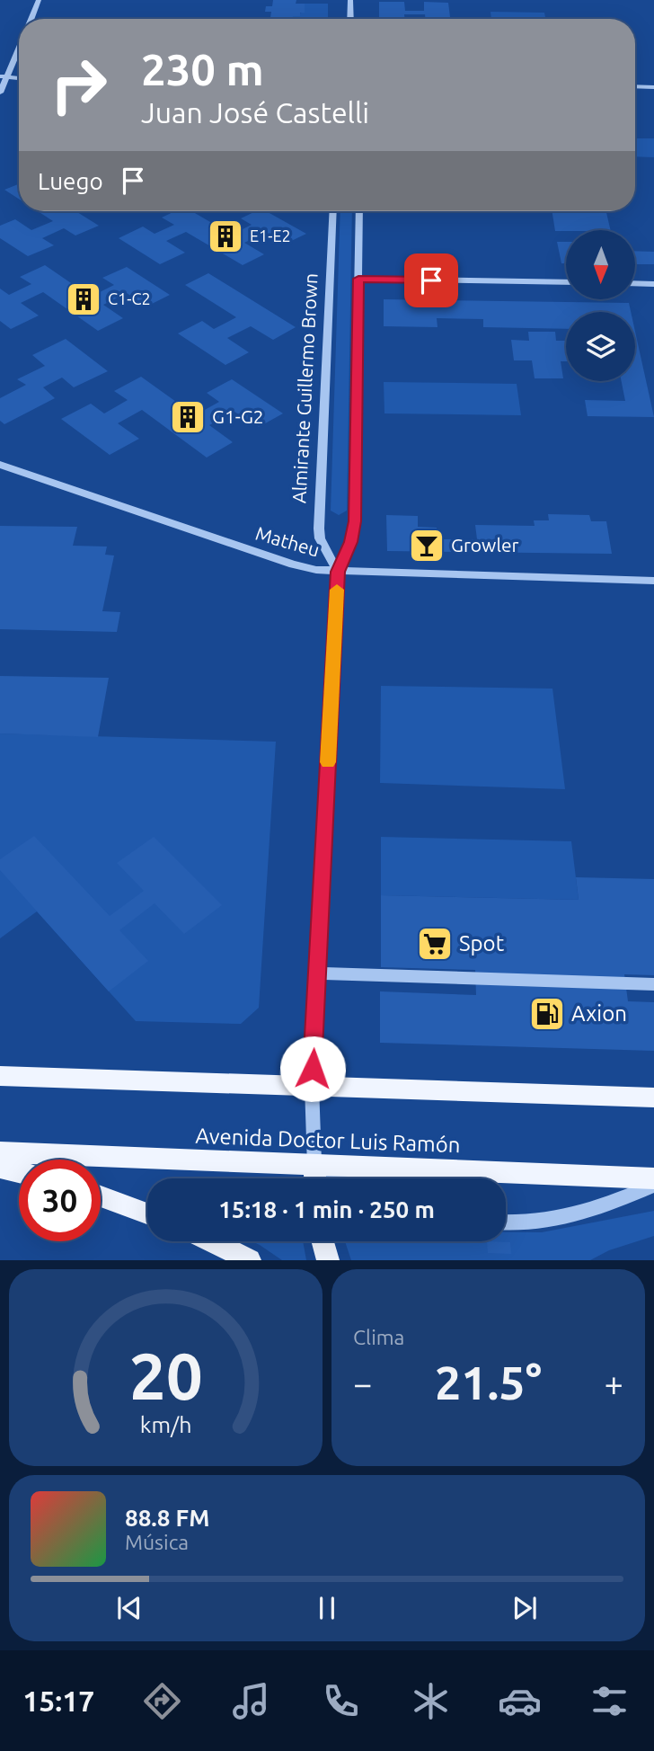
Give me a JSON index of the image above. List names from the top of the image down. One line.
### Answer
{"streets":{"main road":["Avenida Doctor Luis Ramón"],"street":["Almirante Guillermo Brown","Matheu"]},"crossings":[["Almirante Guillermo Brown","Matheu"]],"places":{"building":["E1-E2","C1-C2","G1-G2"],"bar":["Growler"],"supermarket":["Spot"],"fuel station":["Axion"]},"north":"bottom","page":{"turn":["230 m","Juan José Castelli"],"then":"Luego","limit":"30","trip":"15:18 · 1 min · 250 m","tile":"Clima","heat":["−","21.5°","+"],"song":["88.8 FM","Música"],"tabs":"15:17","gauge":["20","km/h"]}}
